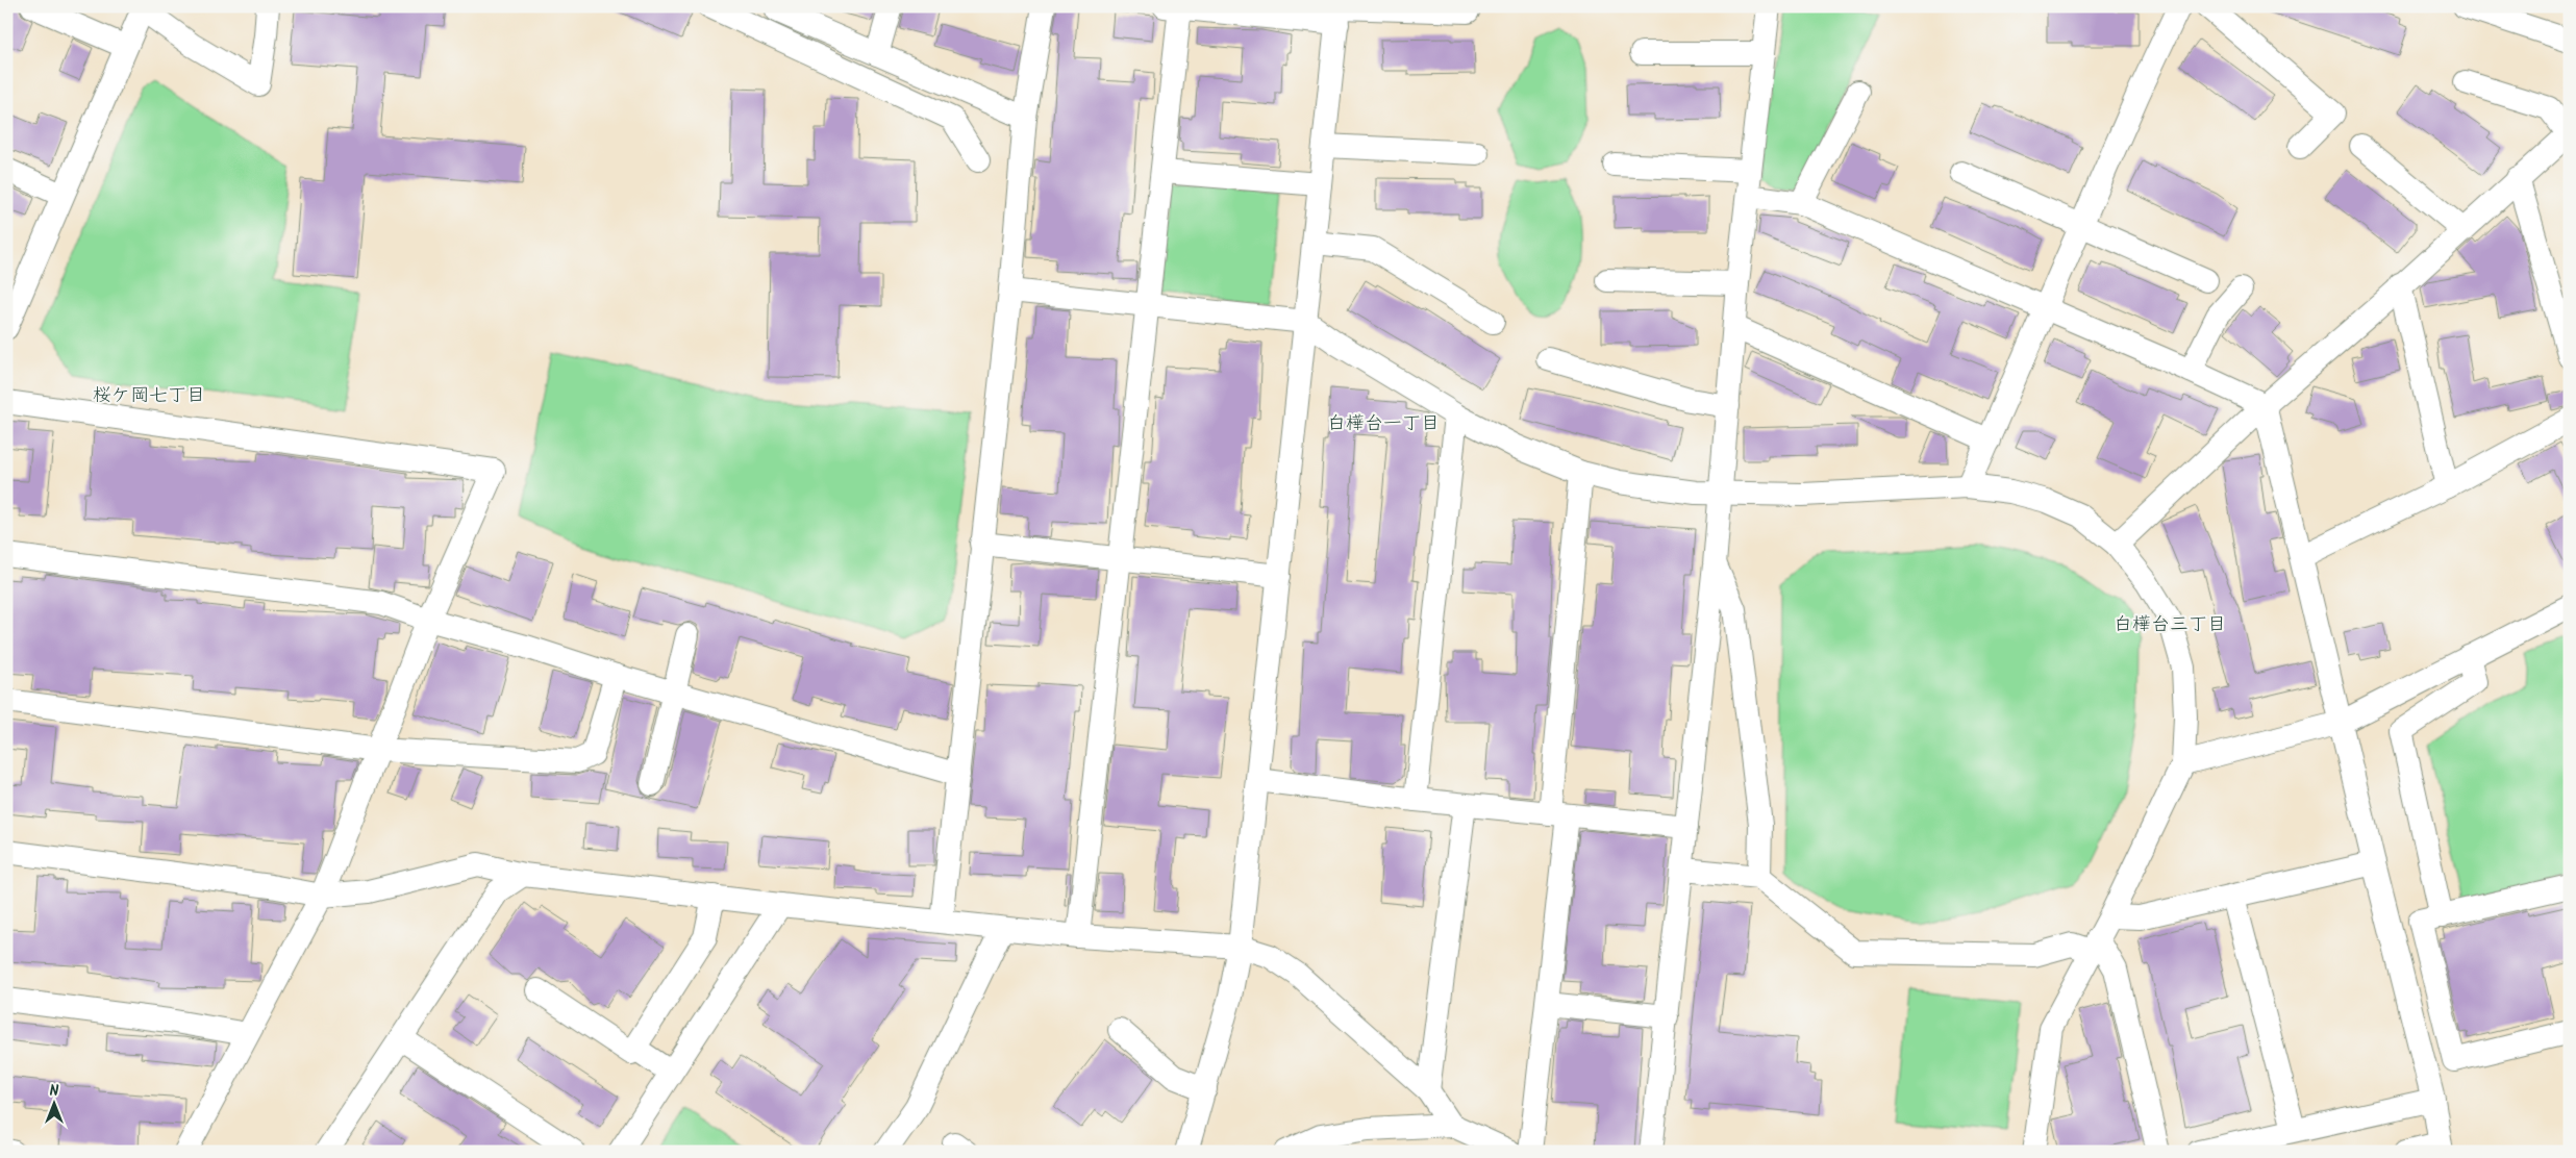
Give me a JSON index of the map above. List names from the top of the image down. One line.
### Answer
{"districts":["桜ケ岡七丁目","白樺台一丁目","白樺台三丁目"],"north":"top"}
